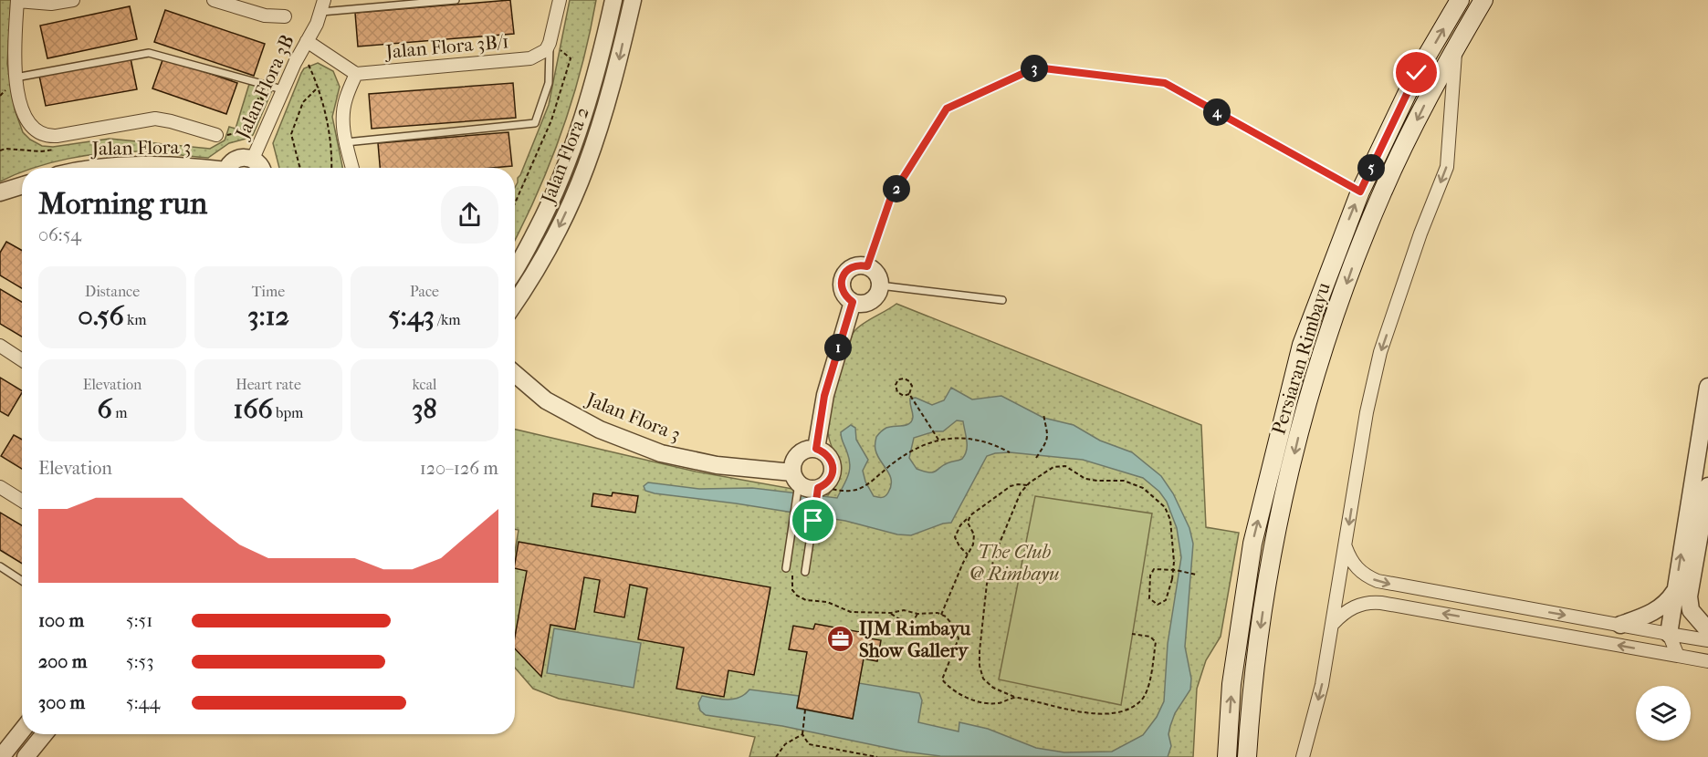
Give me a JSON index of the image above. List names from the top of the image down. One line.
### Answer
{"streets":{"main road":["Persiaran Rimbayu"],"street":["Jalan Flora 3B/1","Jalan Flora 3B","Jalan Flora 3","Jalan Flora 2"]},"crossings":[["Jalan Flora 3B","Jalan Flora 3"]],"parks":["The Club @ Rimbayu"],"places":{"office":["IJM Rimbayu Show Gallery"]},"page":{"pins":["3","4","5","2","1"],"heading":["Morning run","06:54"],"stats":[["Distance","0.56 km"],["Time","3:12"],["Pace","5:43 /km"],["Elevation","6 m"],["Heart rate","166 bpm"],["kcal","38"]],"chart":["Elevation","120–126 m"],"list":[{"name":"100 m","note":"5:51"},{"name":"200 m","note":"5:53"},{"name":"300 m","note":"5:44"}]}}
